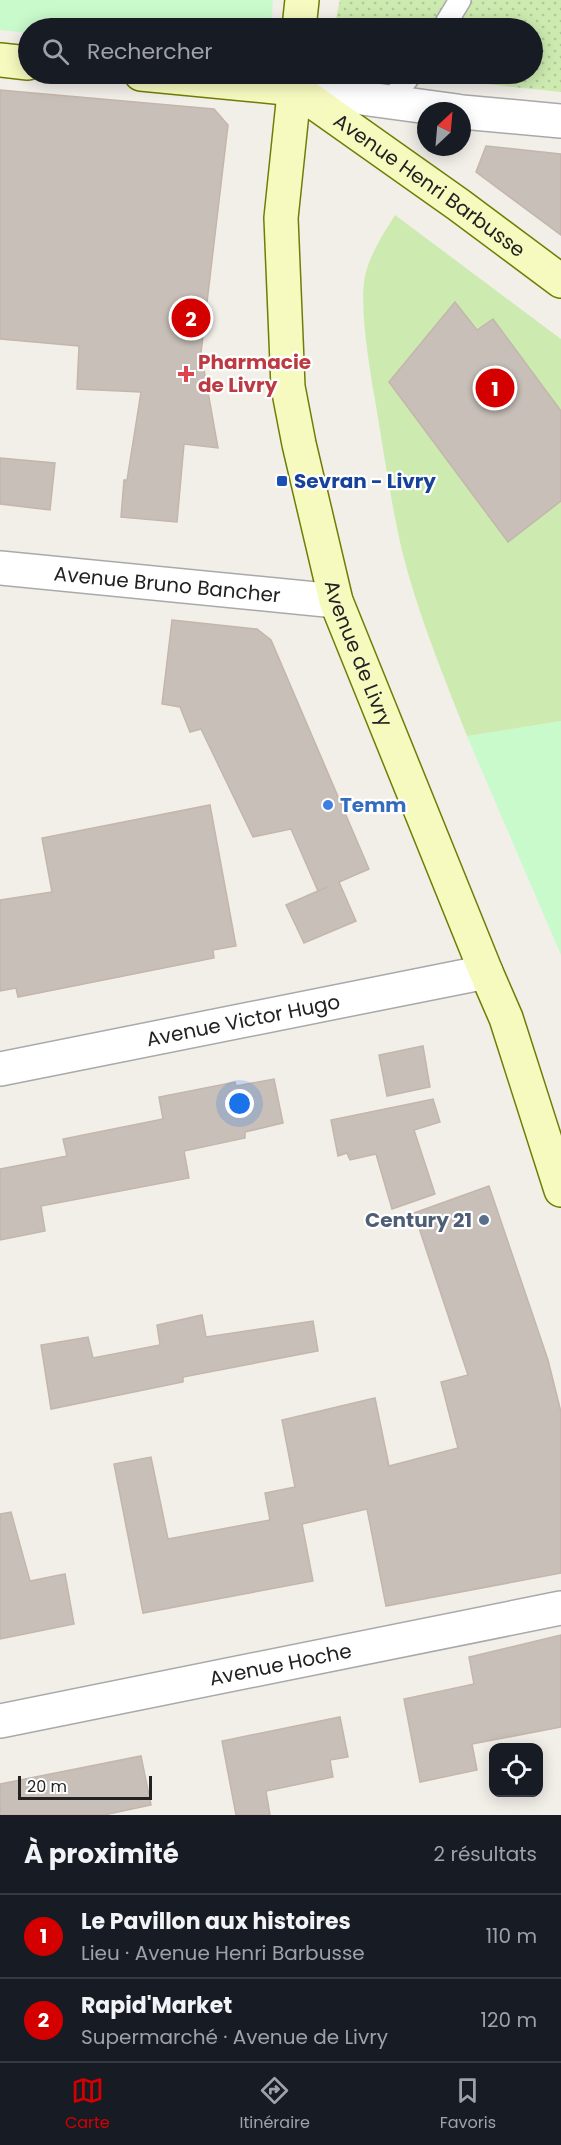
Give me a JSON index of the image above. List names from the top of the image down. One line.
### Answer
{"streets":{"street":["Avenue Henri Barbusse","Avenue Bruno Bancher","Avenue de Livry","Avenue Victor Hugo","Avenue Hoche"]},"crossings":[["Avenue Bruno Bancher","Avenue de Livry"],["Avenue de Livry","Avenue Victor Hugo"]],"places":{"health":["Pharmacie de Livry"],"transit":["Sevran - Livry"],"other":["Temm","Century 21"]},"scale_bar":"20 m","north":"top right","page":{"search":"Rechercher","pins":["2","1"],"scale":"20 m","heading":["À proximité","2 résultats"],"list":[{"mark":"1","name":"Le Pavillon aux histoires","note":"Lieu · Avenue Henri Barbusse","value":"110 m"},{"mark":"2","name":"Rapid'Market","note":"Supermarché · Avenue de Livry","value":"120 m"}],"nav":["Carte","Itinéraire","Favoris"]}}
